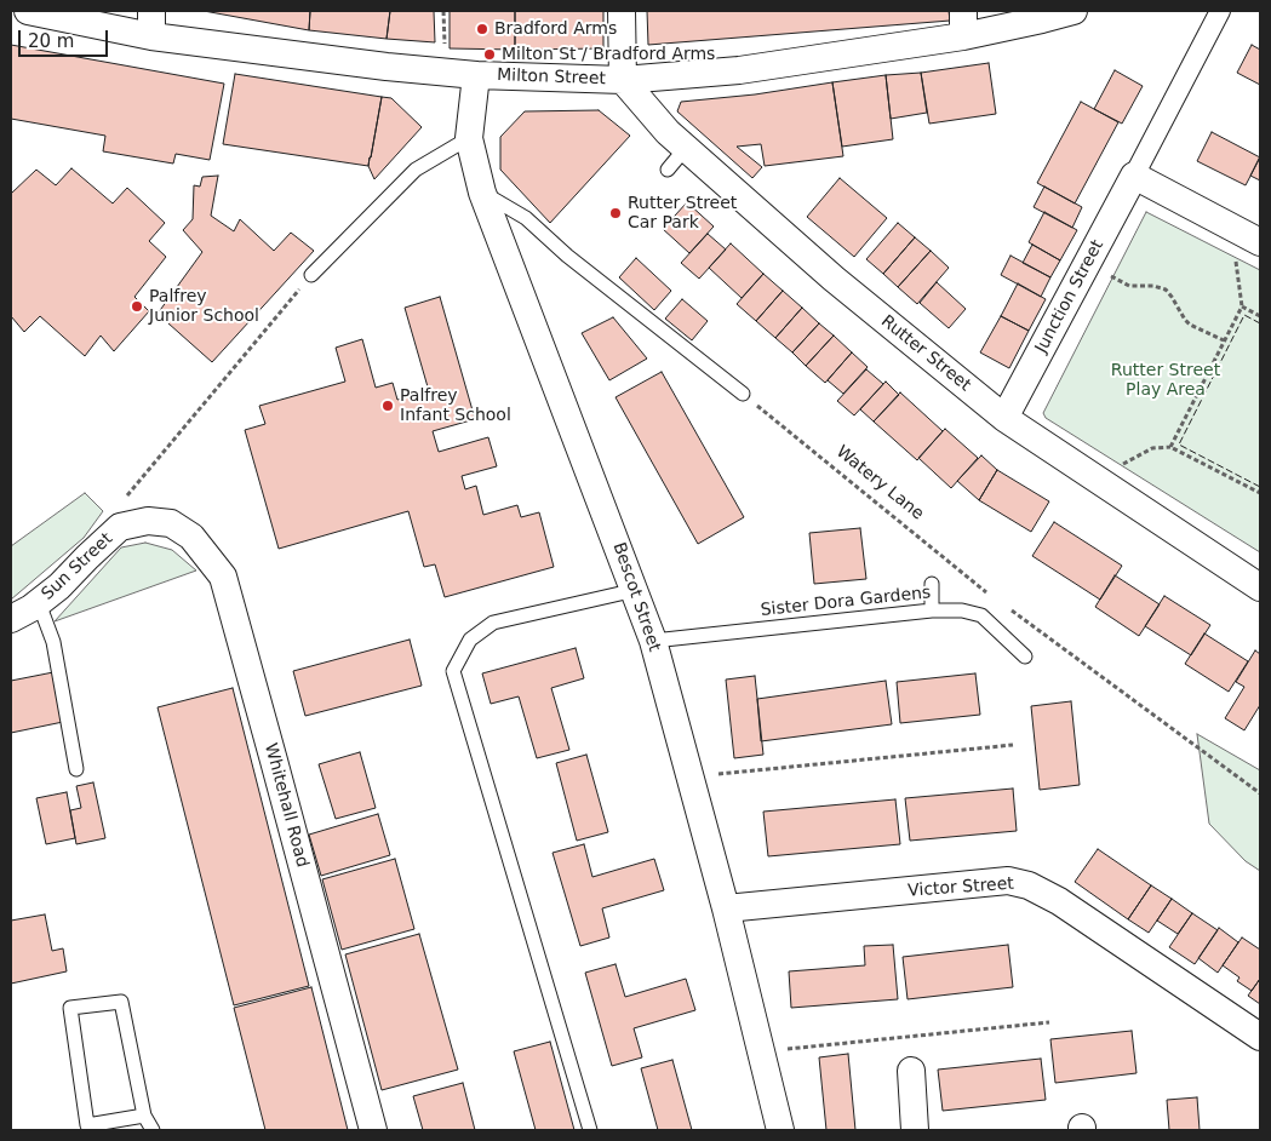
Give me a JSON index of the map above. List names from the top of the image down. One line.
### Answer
{"streets":{"street":["Milton Street","Junction Street","Rutter Street","Sun Street","Bescot Street","Whitehall Road","Victor Street"],"lane":["Sister Dora Gardens"],"path":["Watery Lane"]},"crossings":[["Milton Street","Rutter Street"],["Milton Street","Bescot Street"],["Junction Street","Rutter Street"],["Sun Street","Whitehall Road"],["Bescot Street","Sister Dora Gardens"],["Bescot Street","Victor Street"]],"parks":["Rutter Street Play Area"],"places":["Bradford Arms","Milton St / Bradford Arms","Rutter Street Car Park","Palfrey Junior School","Palfrey Infant School"],"scale_bar":"20 m"}
